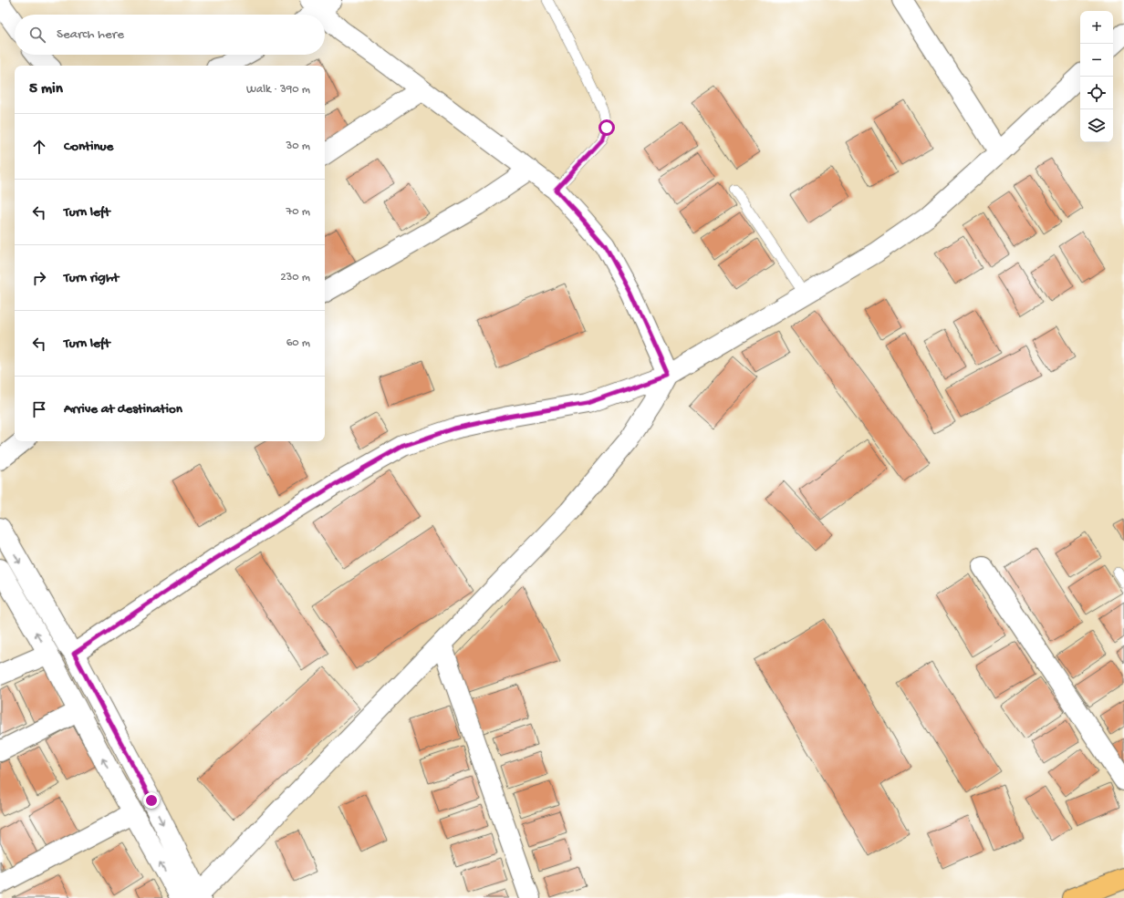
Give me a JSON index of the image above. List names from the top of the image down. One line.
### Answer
{"page":{"map_buttons":["+","−"],"search":"Search here","heading":["5 min","Walk · 390 m"],"list":[["Continue","30 m"],["Turn left","70 m"],["Turn right","230 m"],["Turn left","60 m"],"Arrive at destination"]}}
